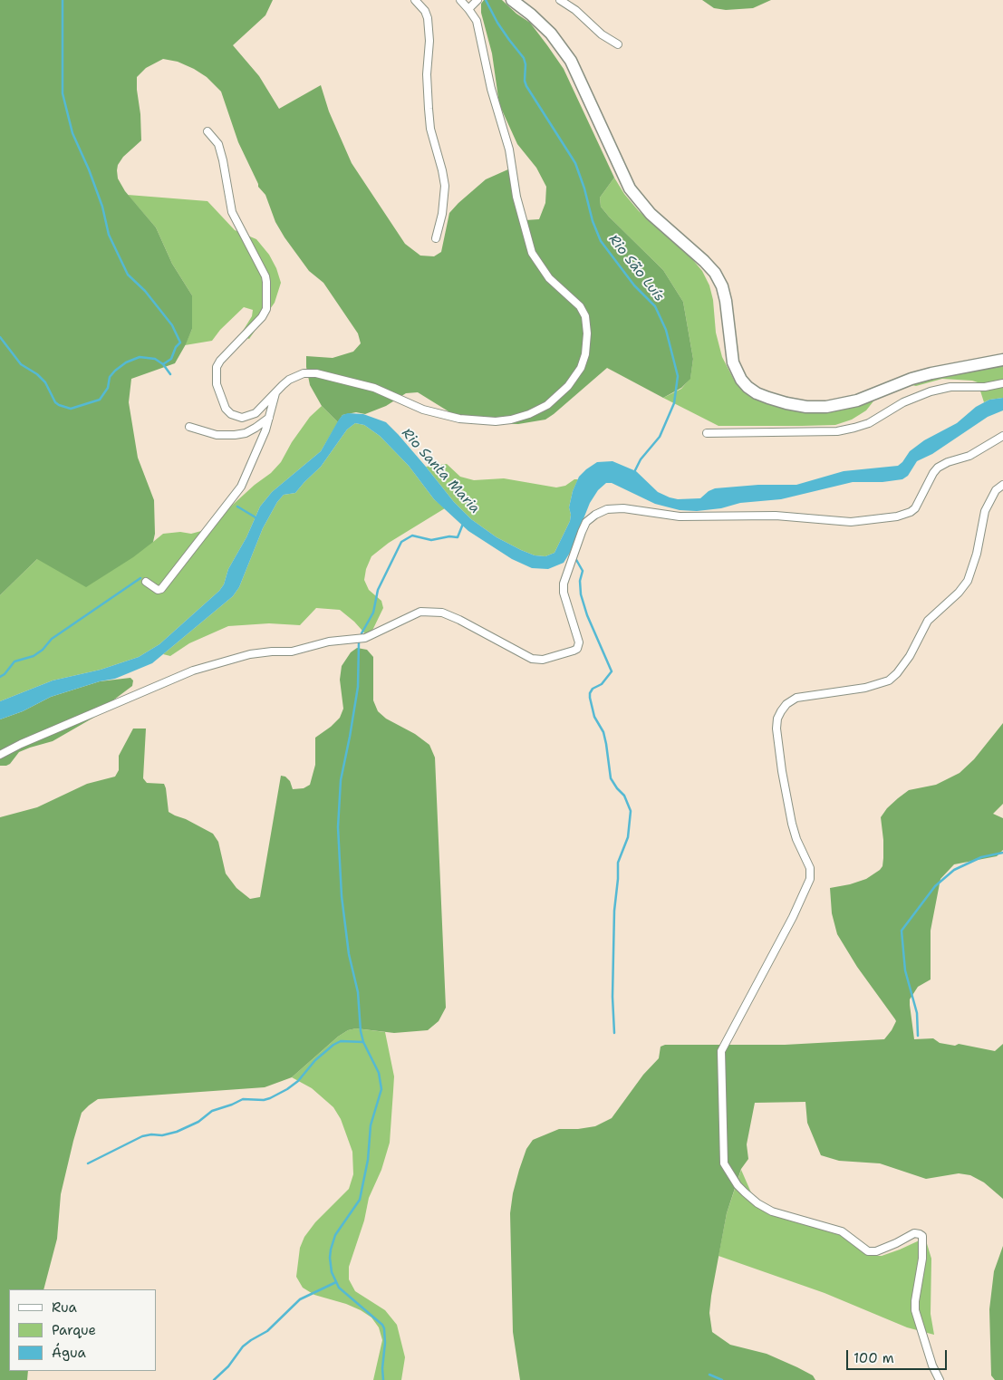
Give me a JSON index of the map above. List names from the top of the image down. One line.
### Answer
{"water":["Rio São Luís","Rio Santa Maria"],"legend":["Rua","Parque","Água"],"scale_bar":"100 m"}
